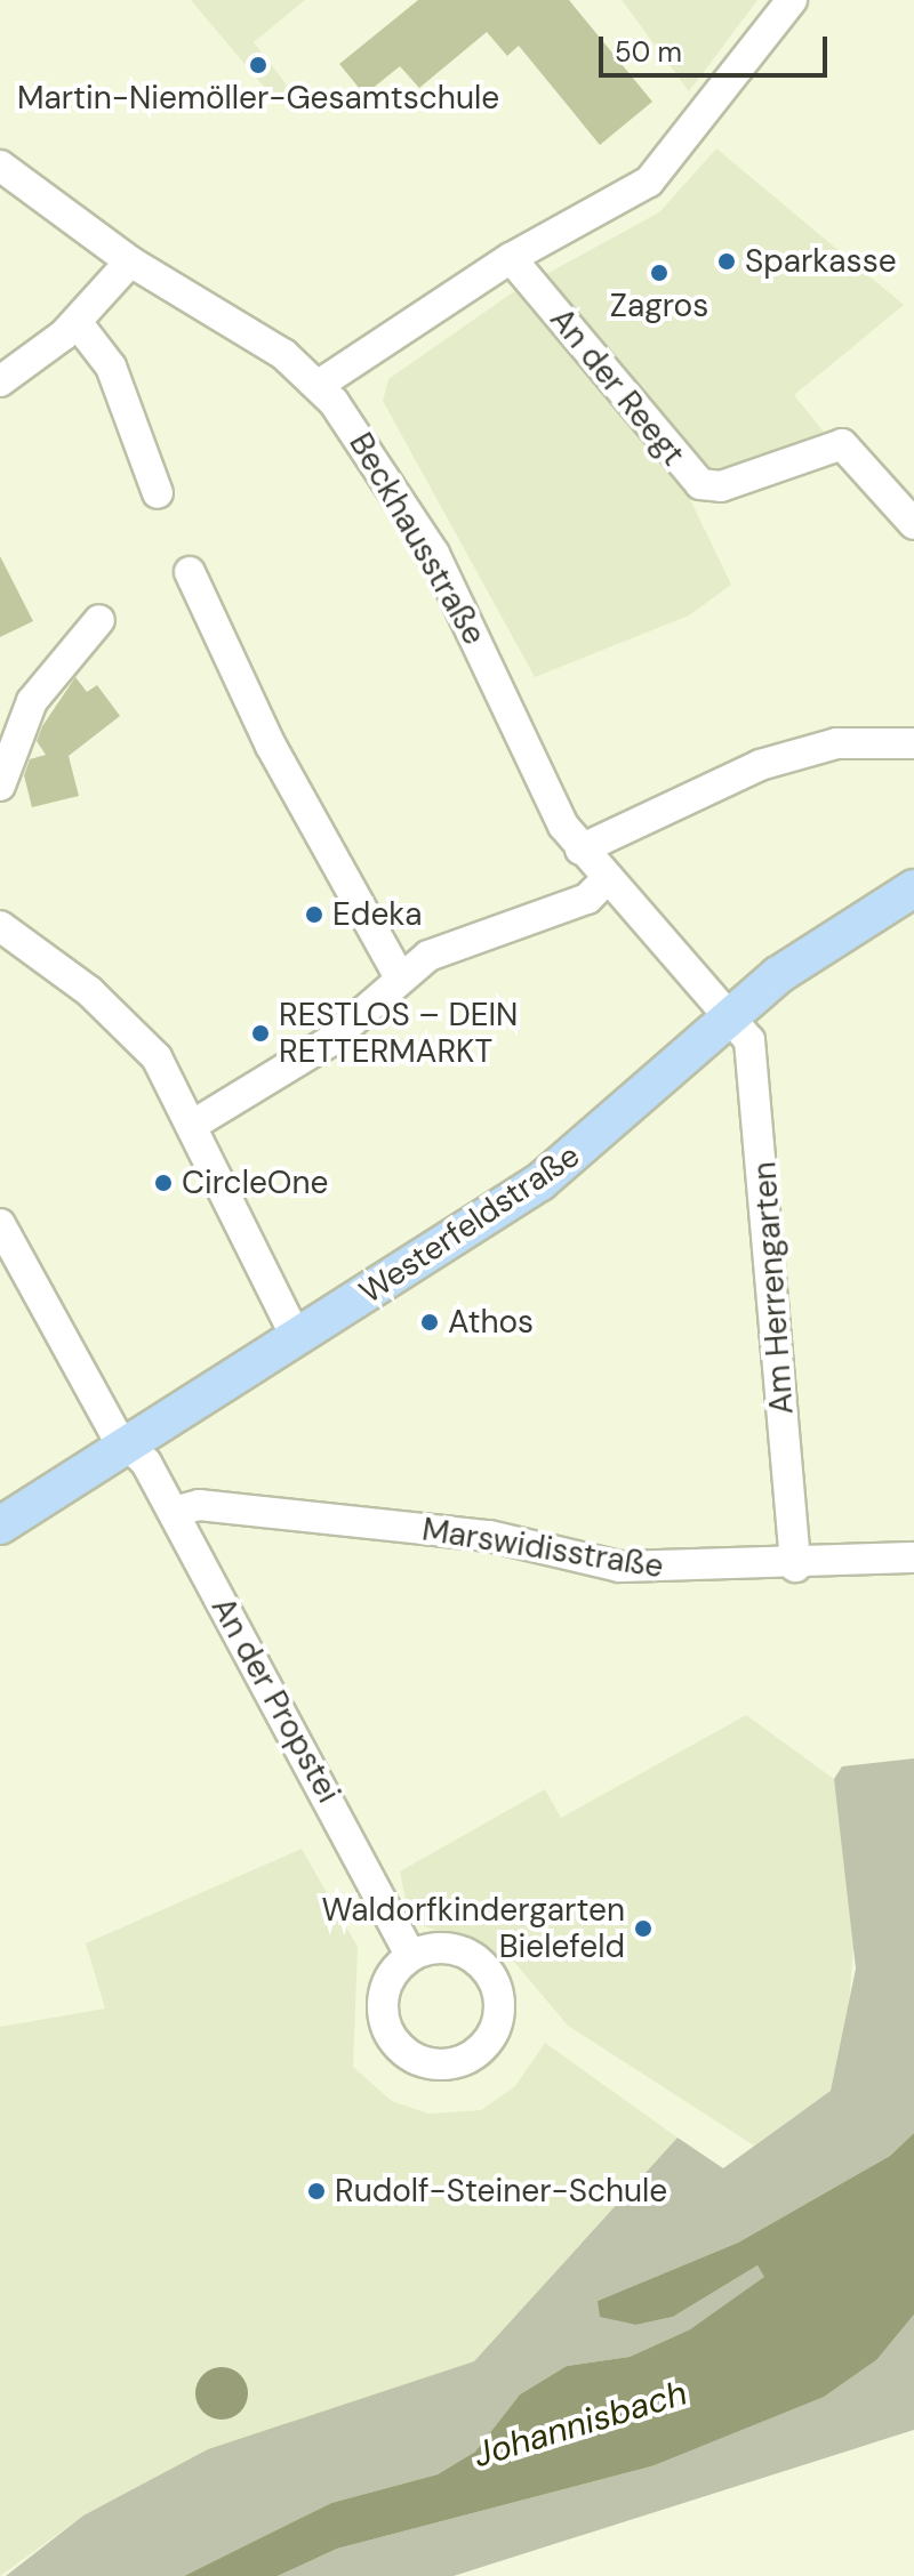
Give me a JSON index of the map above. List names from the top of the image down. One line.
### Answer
{"streets":{"main road":["Westerfeldstraße"],"street":["An der Reegt","Beckhausstraße","Am Herrengarten","Marswidisstraße","An der Propstei"]},"crossings":[["Beckhausstraße","Westerfeldstraße"],["Beckhausstraße","Am Herrengarten"],["Westerfeldstraße","Am Herrengarten"],["Westerfeldstraße","An der Propstei"],["Am Herrengarten","Marswidisstraße"],["Marswidisstraße","An der Propstei"]],"water":["Johannisbach"],"places":["Martin-Niemöller-Gesamtschule","Sparkasse","Zagros","Edeka","RESTLOS – DEIN RETTERMARKT","CircleOne","Athos","Waldorfkindergarten Bielefeld","Rudolf-Steiner-Schule"],"scale_bar":"50 m"}
